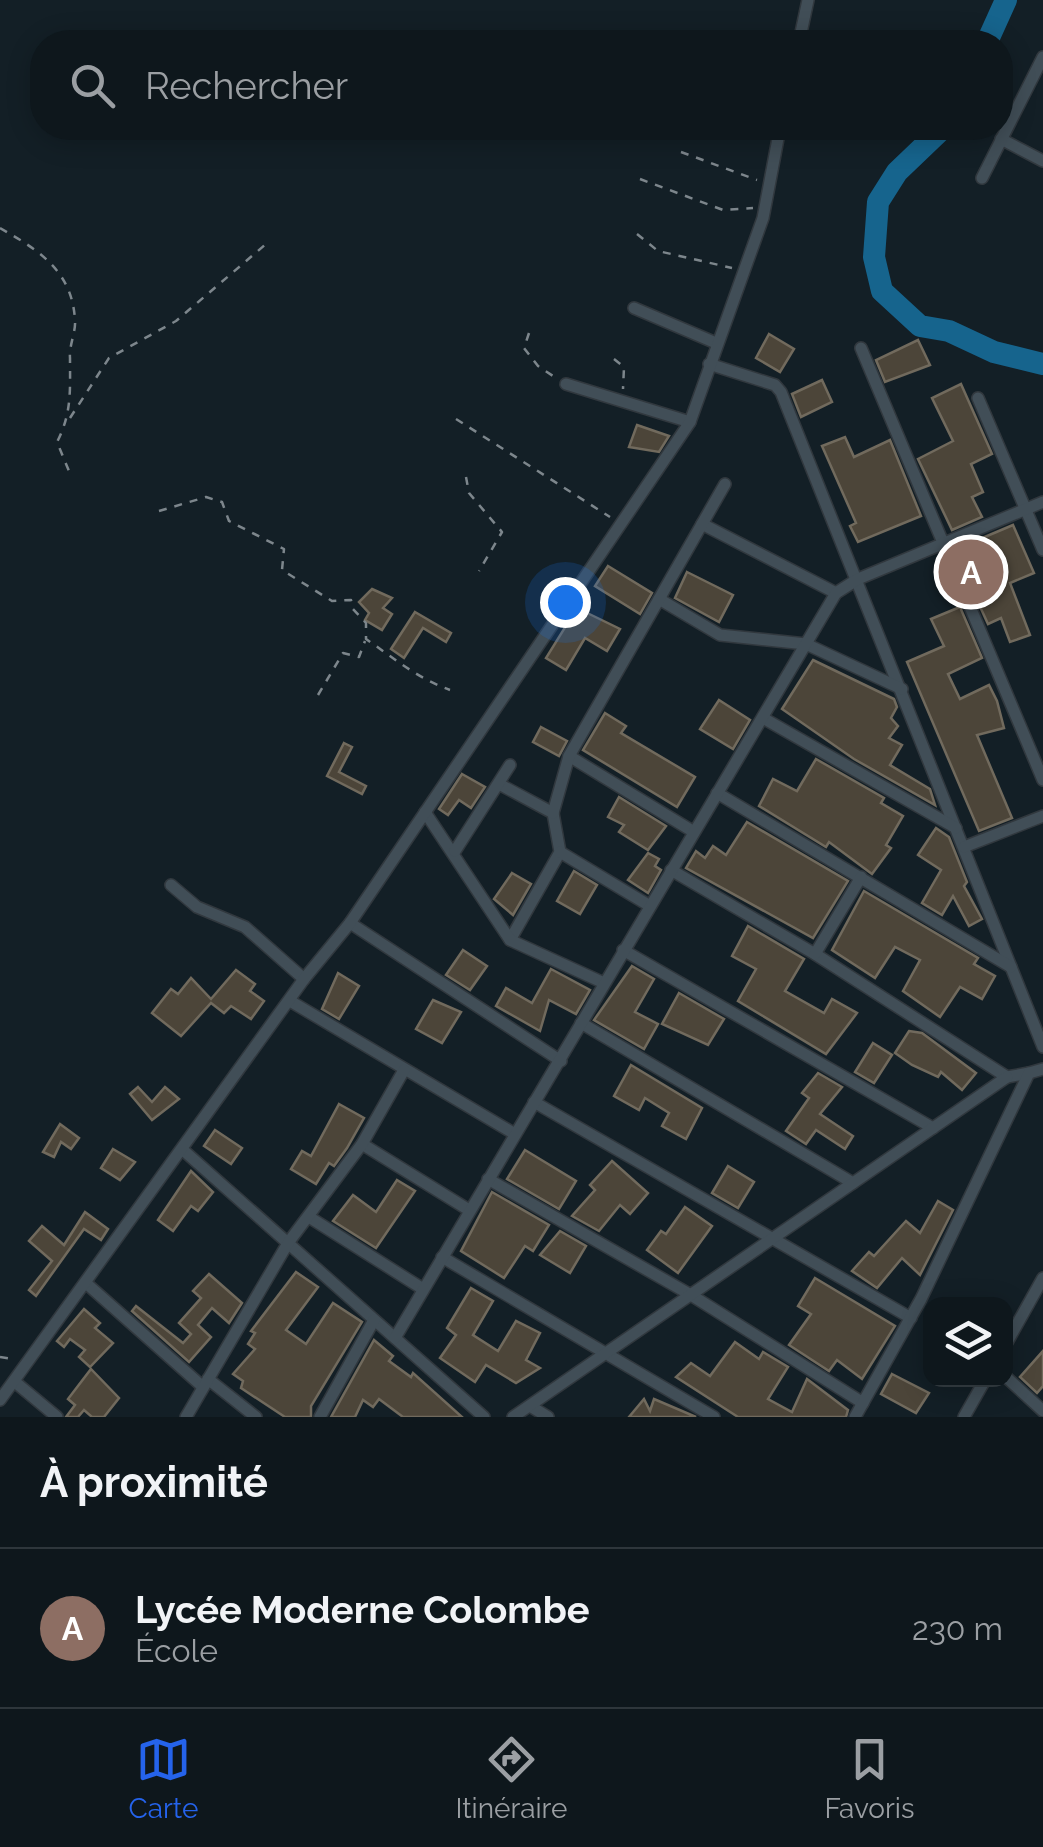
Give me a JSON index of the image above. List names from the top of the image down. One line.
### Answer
{"page":{"search":"Rechercher","pins":"A","heading":"À proximité","list":[{"mark":"A","name":"Lycée Moderne Colombe","note":"École","value":"230 m"}],"nav":["Carte","Itinéraire","Favoris"]}}
